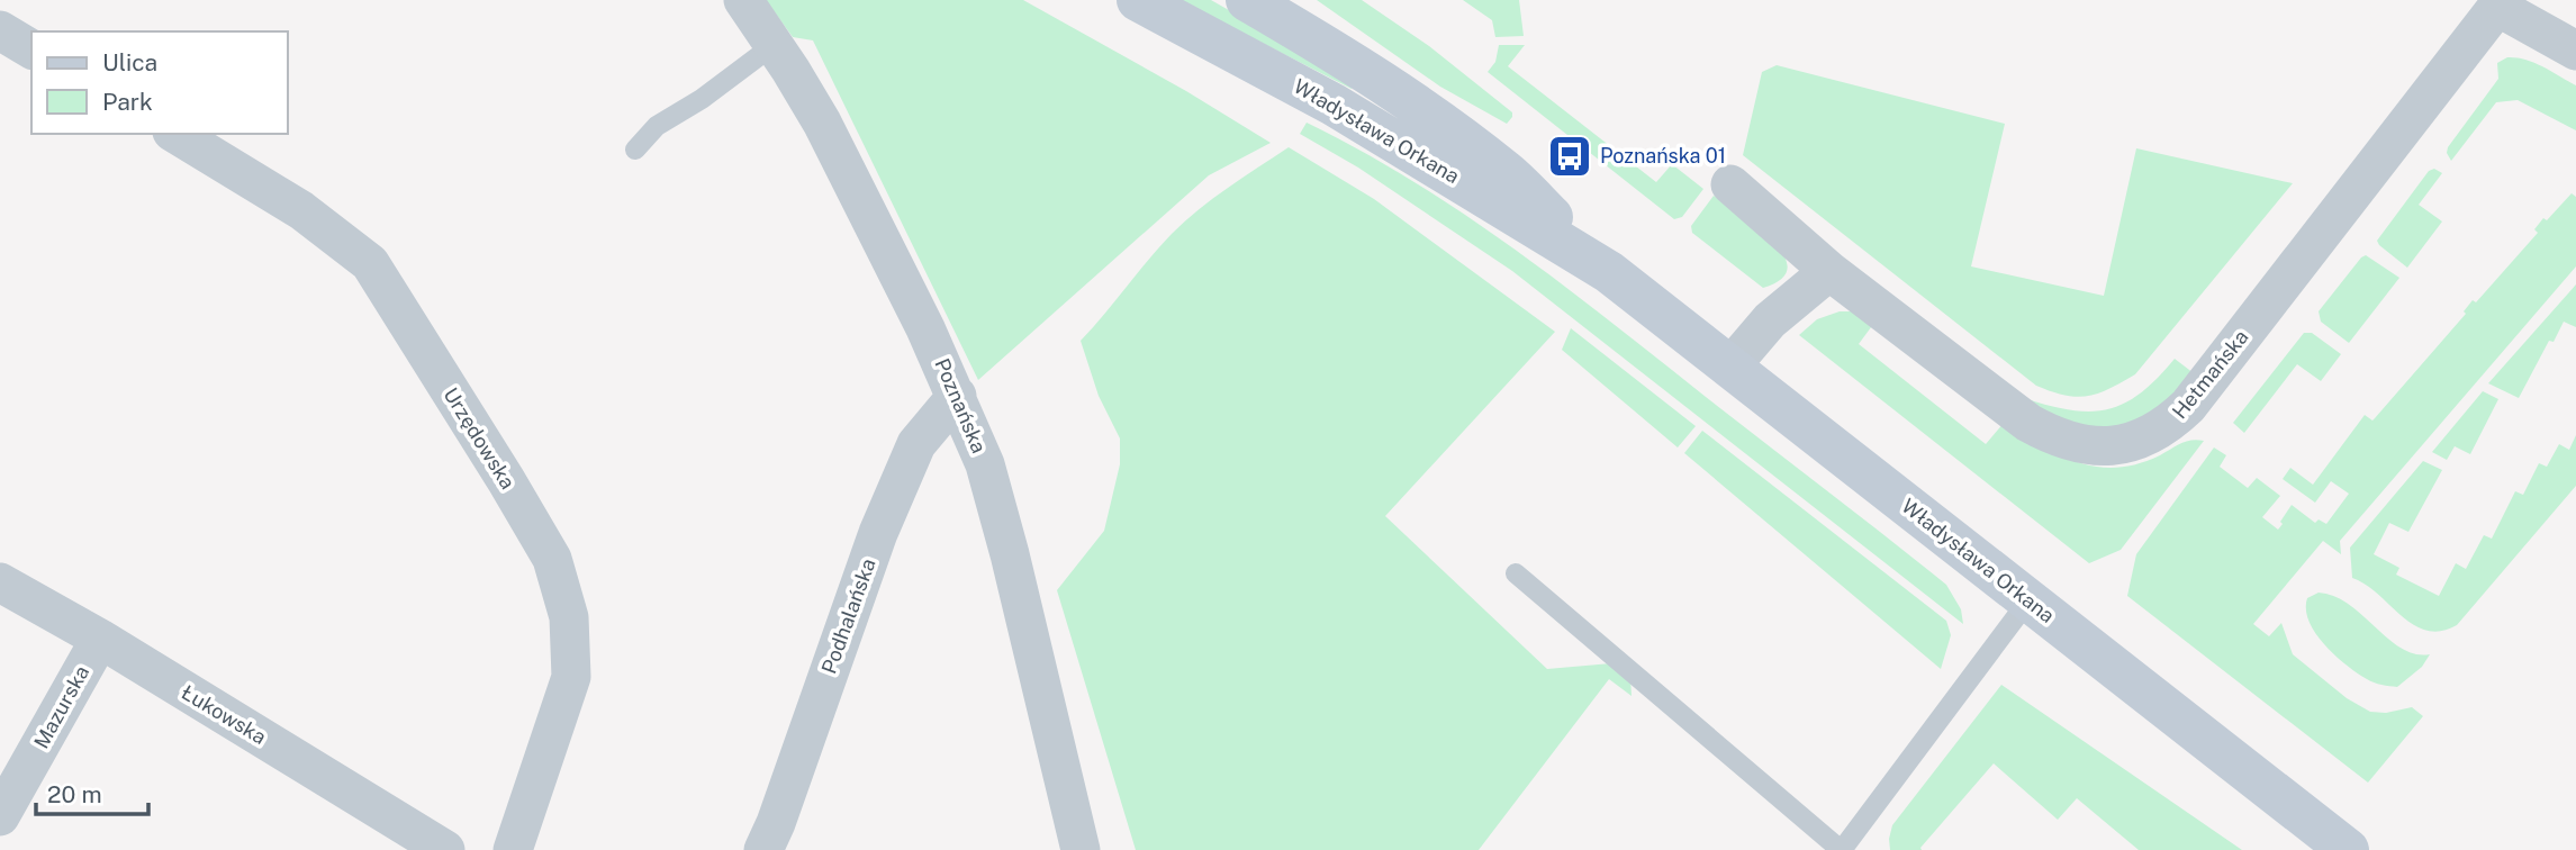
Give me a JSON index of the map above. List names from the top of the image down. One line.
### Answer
{"streets":{"street":["Władysława Orkana","Hetmańska","Poznańska","Urzędowska","Podhalańska","Mazurska","Łukowska"]},"crossings":[["Poznańska","Podhalańska"],["Mazurska","Łukowska"]],"places":{"bus stop":["Poznańska 01"]},"legend":["Ulica","Park"],"scale_bar":"20 m"}
